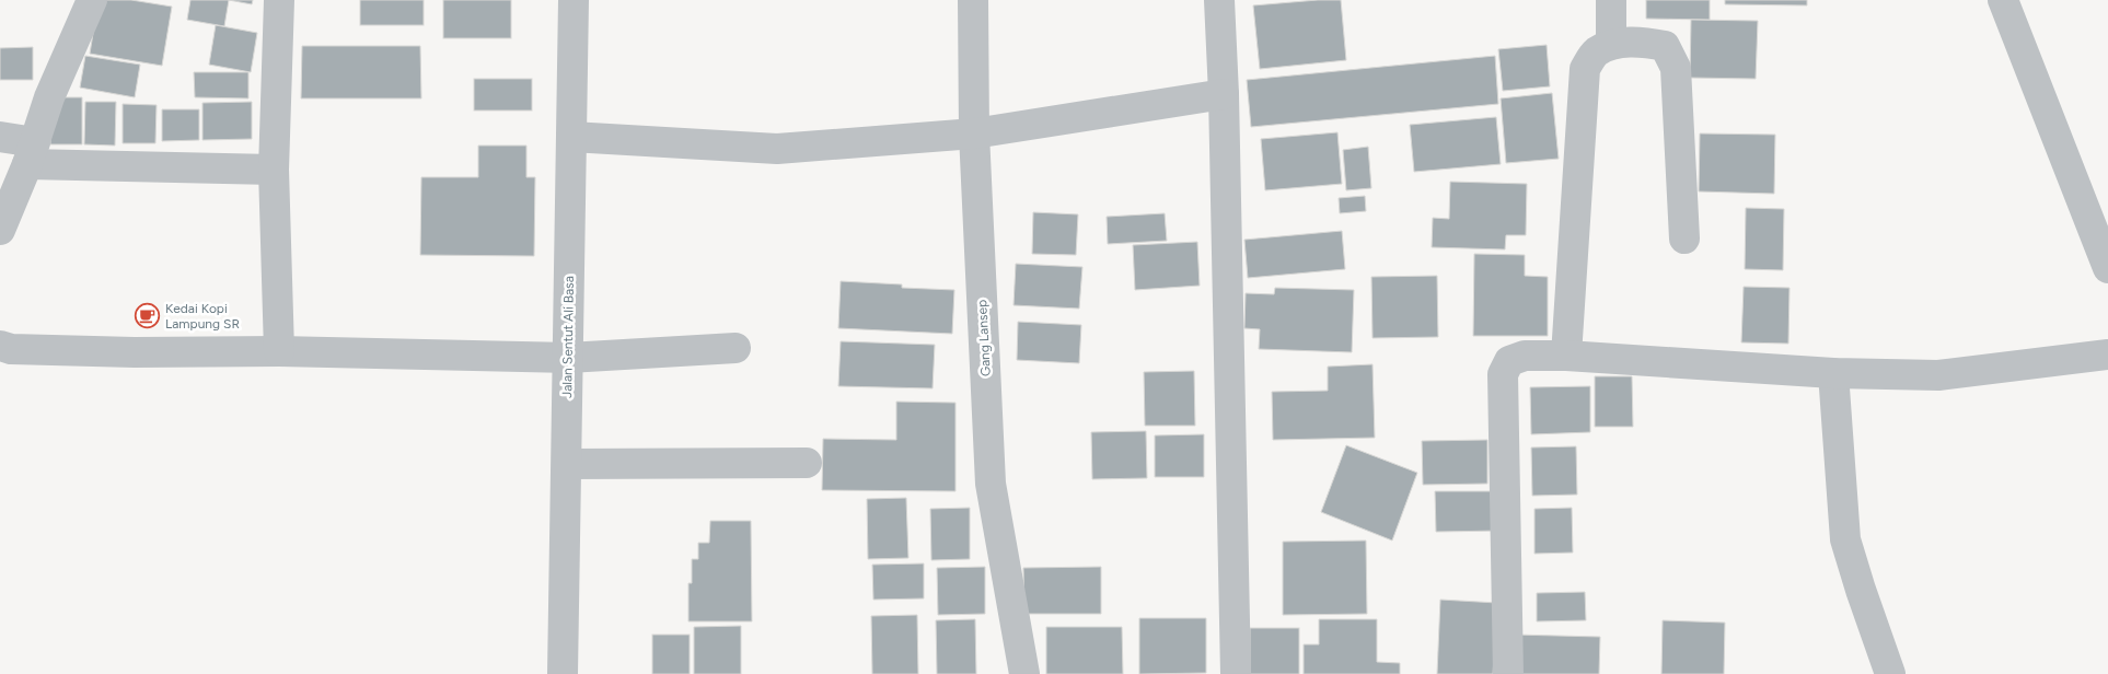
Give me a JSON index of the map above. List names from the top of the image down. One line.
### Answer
{"streets":{"street":["Jalan Sentut Ali Basa","Gang Lansep"]},"places":{"cafe":["Kedai Kopi Lampung SR"]}}
